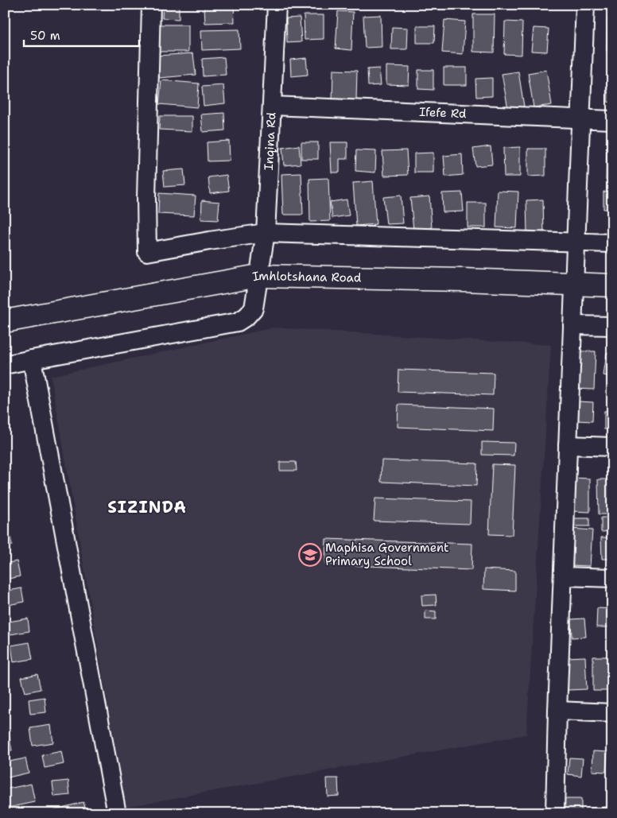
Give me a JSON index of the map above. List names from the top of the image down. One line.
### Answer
{"streets":{"street":["Ifefe Rd","Inqina Rd","Imhlotshana Road"]},"crossings":[["Ifefe Rd","Inqina Rd"],["Inqina Rd","Imhlotshana Road"]],"districts":["SIZINDA"],"places":{"school or university":["Maphisa Government Primary School"]},"scale_bar":"50 m"}
